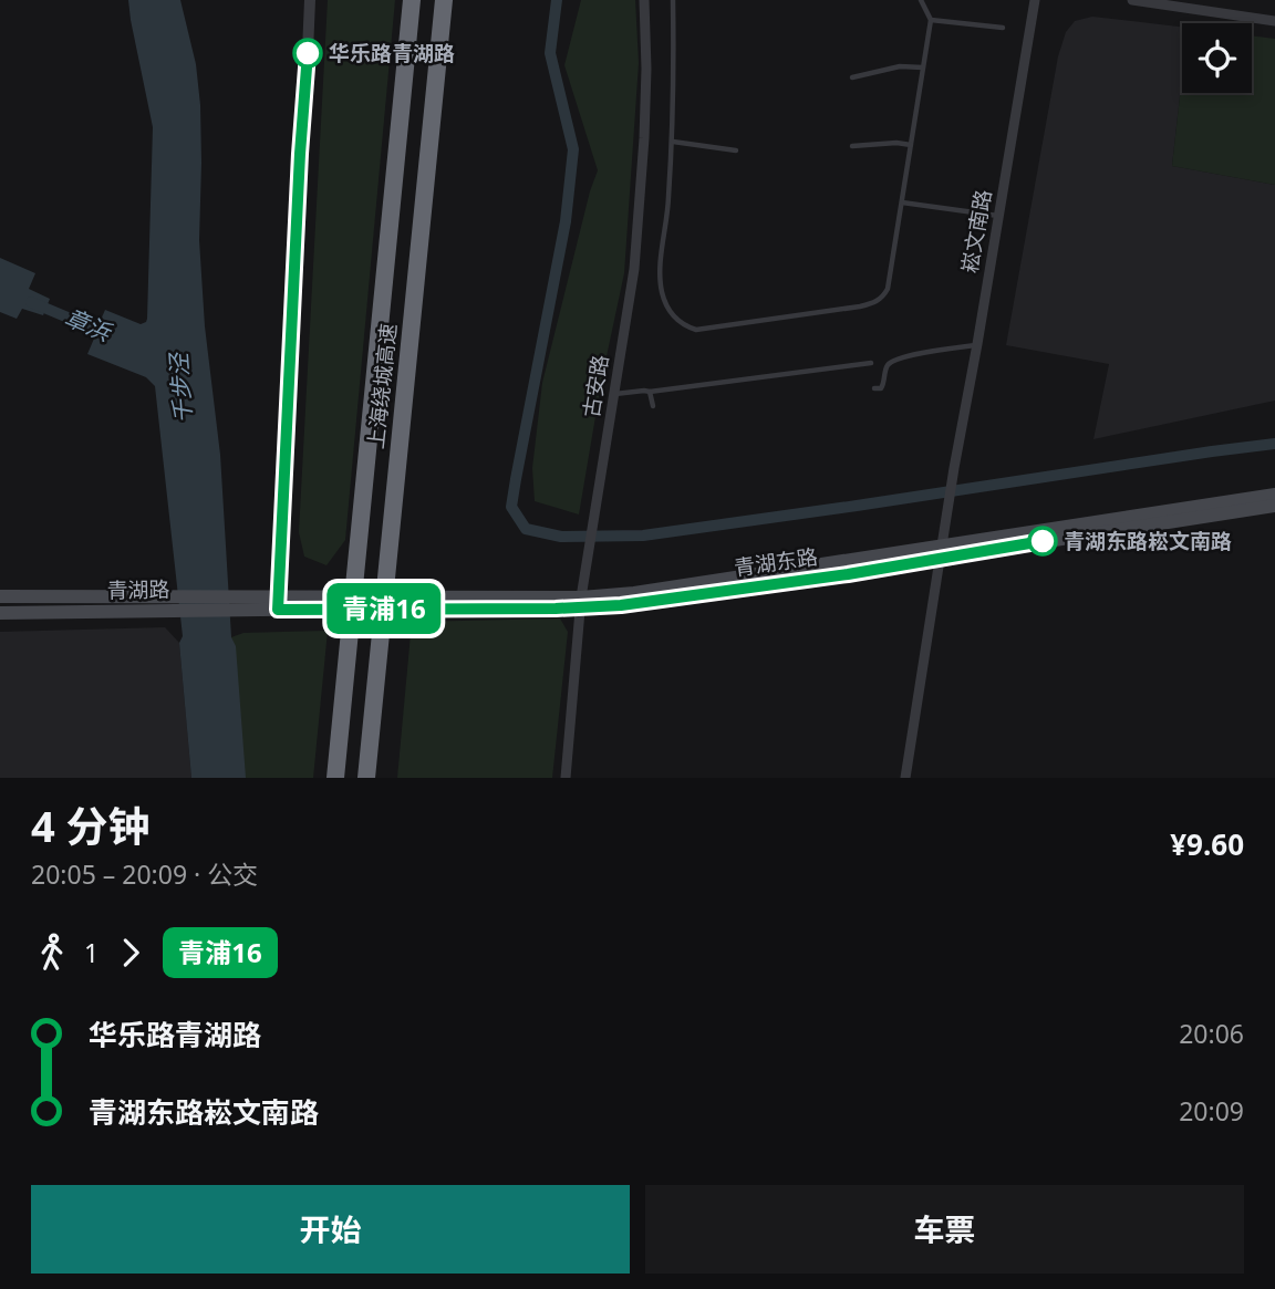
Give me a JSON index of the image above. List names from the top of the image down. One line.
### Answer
{"streets":{"highway":["上海绕城高速"],"main road":["青湖东路","青湖路"],"street":["崧文南路","古安路"]},"crossings":[["崧文南路","青湖东路"],["古安路","青湖东路"],["青湖东路","青湖路"]],"water":["章浜","千步泾"],"places":["华乐路青湖路","青湖东路崧文南路"],"lines":["bus line 青浦16"],"page":{"on_map":"青浦16","heading":["4 分钟","20:05 – 20:09 · 公交","¥9.60"],"legs":["1","青浦16"],"list":[{"name":"华乐路青湖路","value":"20:06"},{"name":"青湖东路崧文南路","value":"20:09"}],"buttons":["开始","车票"]}}
